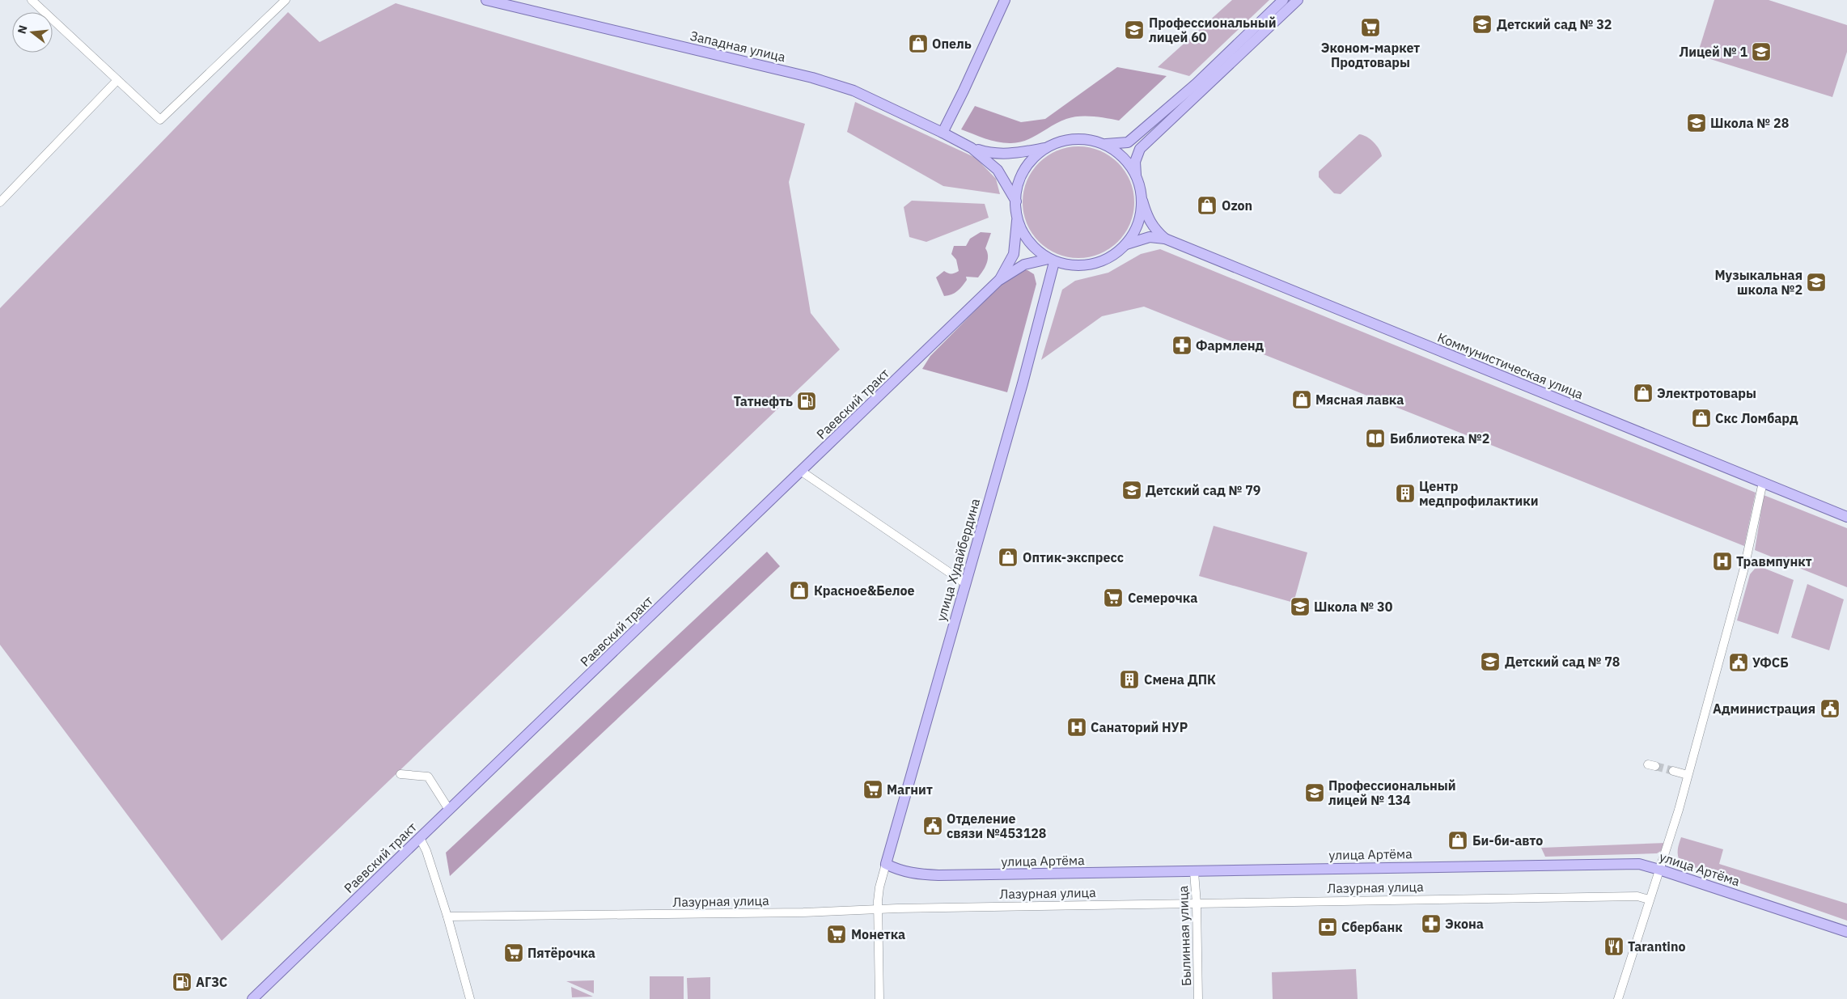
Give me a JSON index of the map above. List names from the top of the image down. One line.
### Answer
{"streets":{"main road":["Западная улица","Коммунистическая улица","Раевский тракт","улица Худайбердина","улица Артёма"],"street":["Лазурная улица","Былинная улица"]},"crossings":[["Западная улица","Коммунистическая улица"],["Западная улица","Раевский тракт"],["Западная улица","улица Худайбердина"],["Коммунистическая улица","Раевский тракт"],["Коммунистическая улица","улица Худайбердина"],["Раевский тракт","улица Худайбердина"],["улица Худайбердина","улица Артёма"],["улица Артёма","Былинная улица"],["Лазурная улица","Былинная улица"]],"places":{"school or university":["Детский сад № 32","Профессиональный лицей 60","Лицей № 1","Школа № 28","Музыкальная школа №2","Детский сад № 79","Школа № 30","Детский сад № 78","Профессиональный лицей № 134"],"supermarket":["Эконом-маркет Продтовары","Семерочка","Магнит","Монетка","Пятёрочка"],"shop":["Опель","Ozon","Электротовары","Мясная лавка","Скс Ломбард","Оптик-экспресс","Красное&Белое","Би-би-авто"],"pharmacy":["Фармленд","Экона"],"fuel station":["Татнефть","АГЗС"],"library":["Библиотека №2"],"building":["Центр медпрофилактики","Смена ДПК"],"hospital":["Травмпункт","Санаторий НУР"],"public building":["УФСБ","Администрация","Отделение связи №453128"],"bank":["Сбербанк"],"restaurant":["Tarantino"]},"north":"left"}
